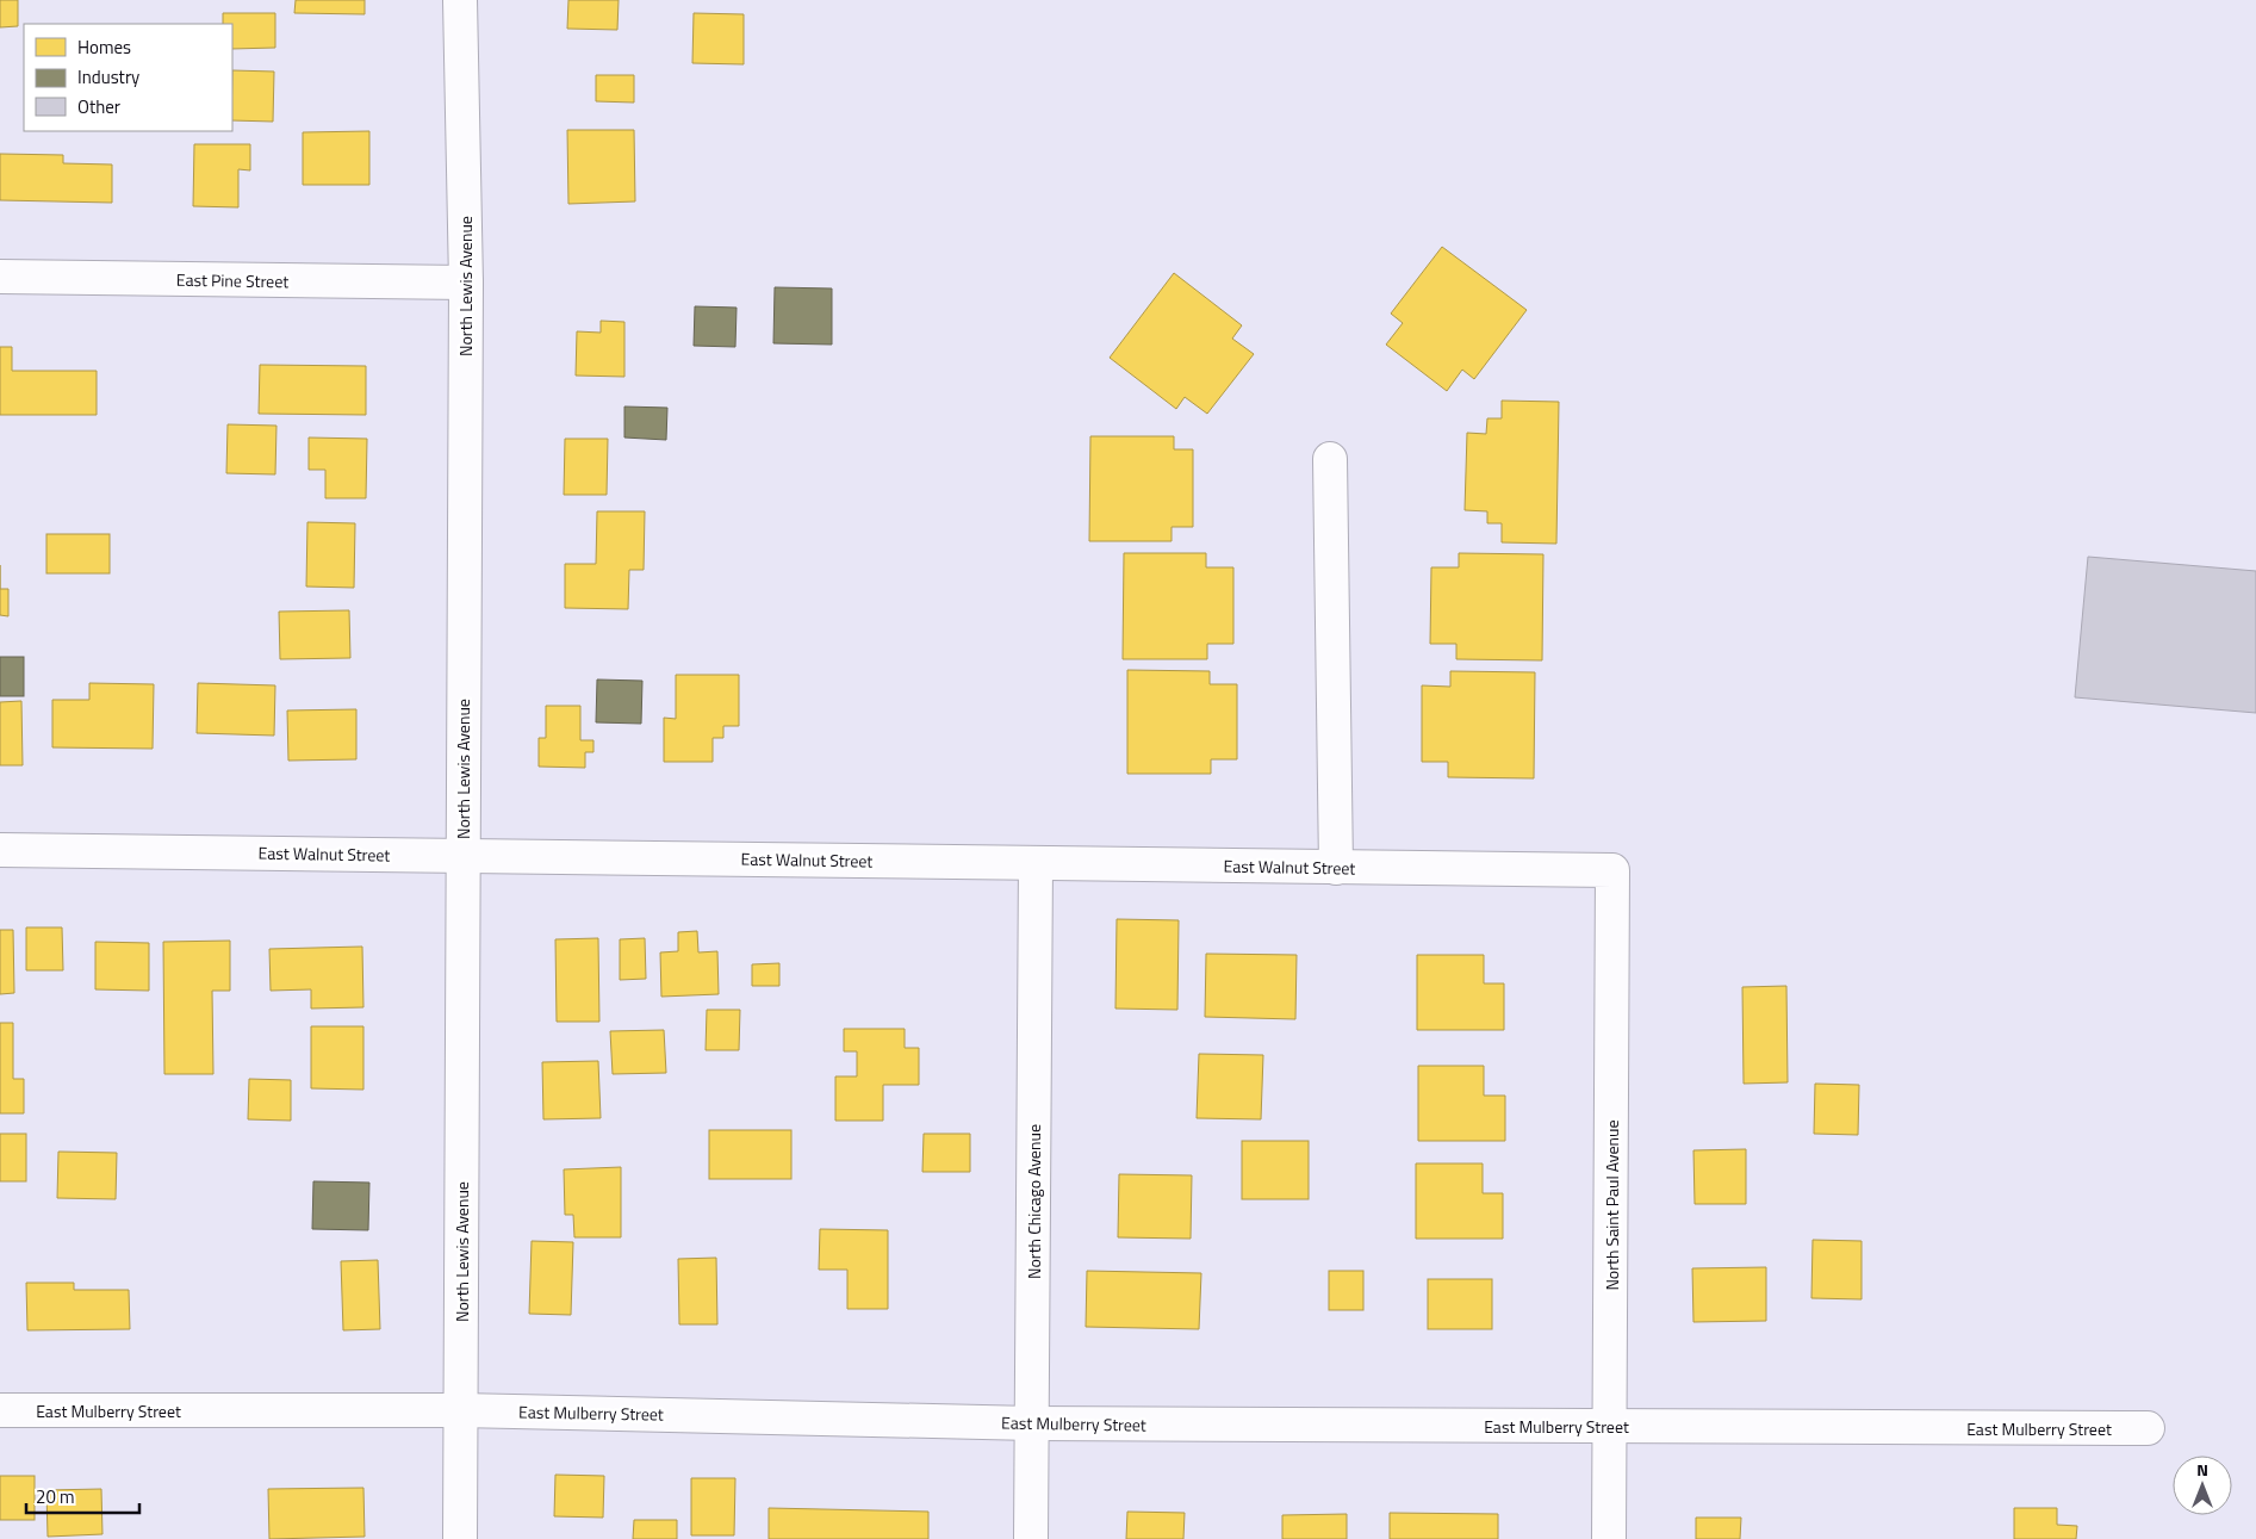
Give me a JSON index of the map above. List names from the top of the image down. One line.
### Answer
{"streets":{"street":["East Pine Street","North Lewis Avenue","East Walnut Street","North Chicago Avenue","North Saint Paul Avenue","East Mulberry Street"]},"crossings":[["East Pine Street","North Lewis Avenue"],["North Lewis Avenue","East Walnut Street"],["North Lewis Avenue","East Mulberry Street"],["East Walnut Street","North Chicago Avenue"],["East Walnut Street","North Saint Paul Avenue"],["North Chicago Avenue","East Mulberry Street"],["North Saint Paul Avenue","East Mulberry Street"]],"legend":["Homes","Industry","Other"],"scale_bar":"20 m","north":"top"}
